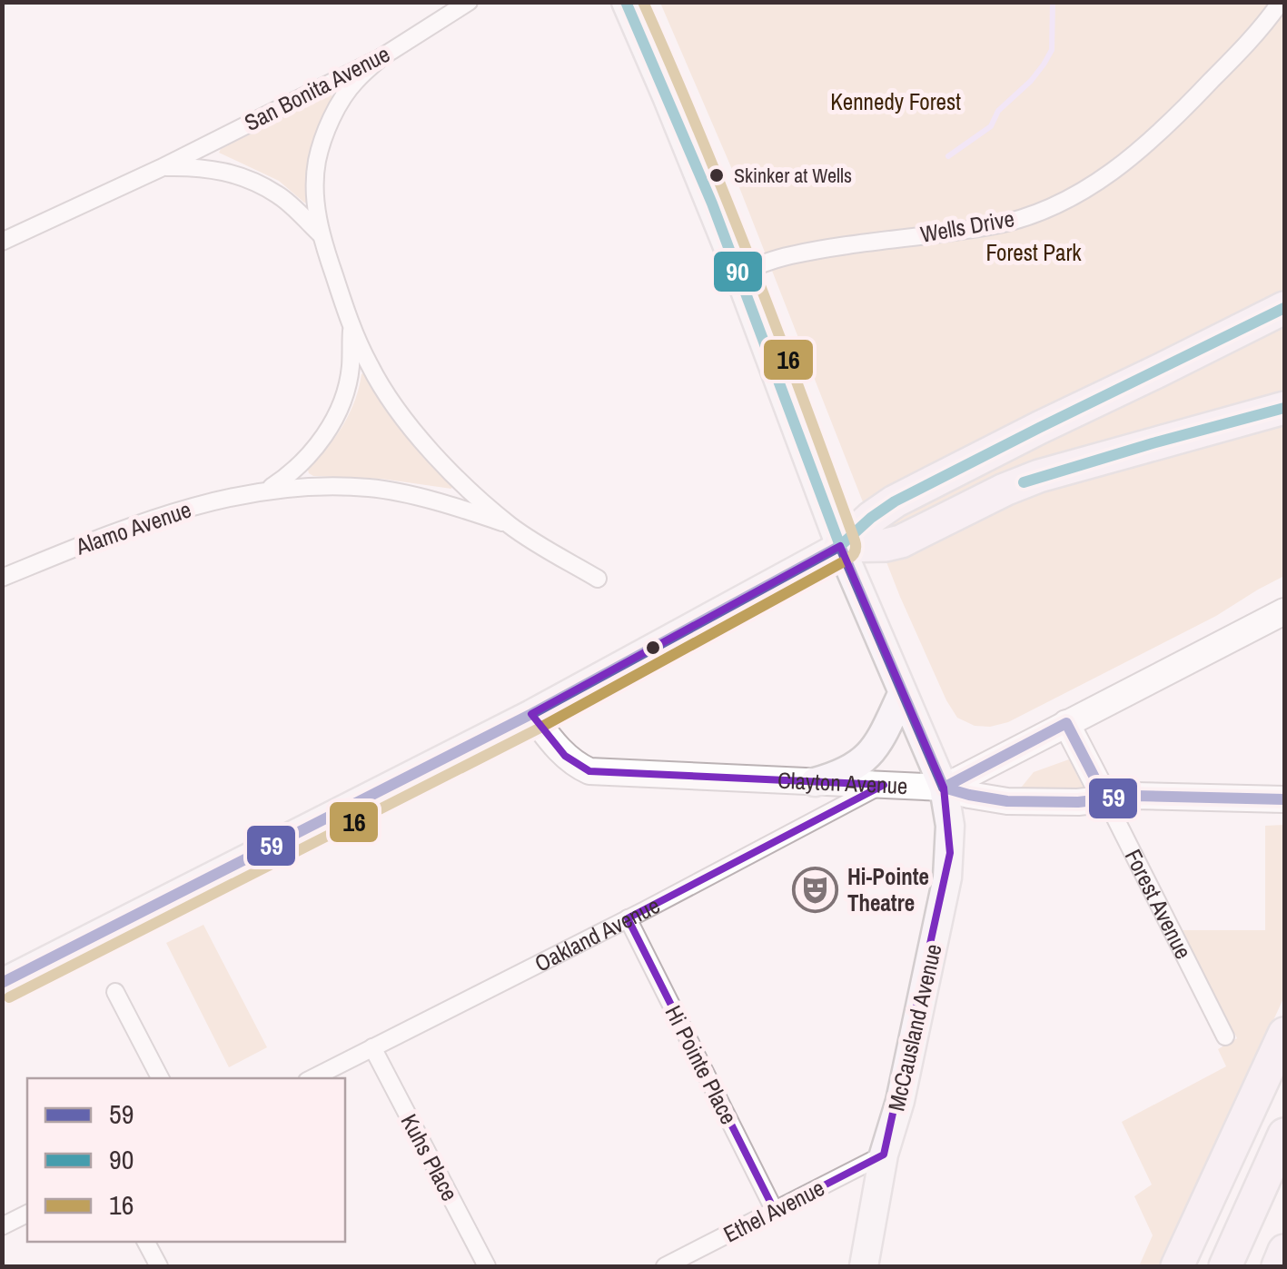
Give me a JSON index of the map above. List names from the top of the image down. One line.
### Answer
{"streets":{"main road":["McCausland Avenue"],"street":["San Bonita Avenue","Wells Drive","Alamo Avenue","Clayton Avenue","Forest Avenue","Oakland Avenue","Hi Pointe Place","Kuhs Place","Ethel Avenue"]},"crossings":[["Wells Drive","McCausland Avenue"],["Clayton Avenue","Forest Avenue"],["Clayton Avenue","Oakland Avenue"],["Clayton Avenue","McCausland Avenue"],["Oakland Avenue","Hi Pointe Place"],["Oakland Avenue","Kuhs Place"],["McCausland Avenue","Ethel Avenue"],["Hi Pointe Place","Ethel Avenue"]],"parks":["Kennedy Forest","Forest Park"],"places":{"other":["Skinker at Wells"],"theatre":["Hi-Pointe Theatre"]},"lines":["transit line 90","transit line 16","transit line 59"],"legend":["59","90","16"]}
